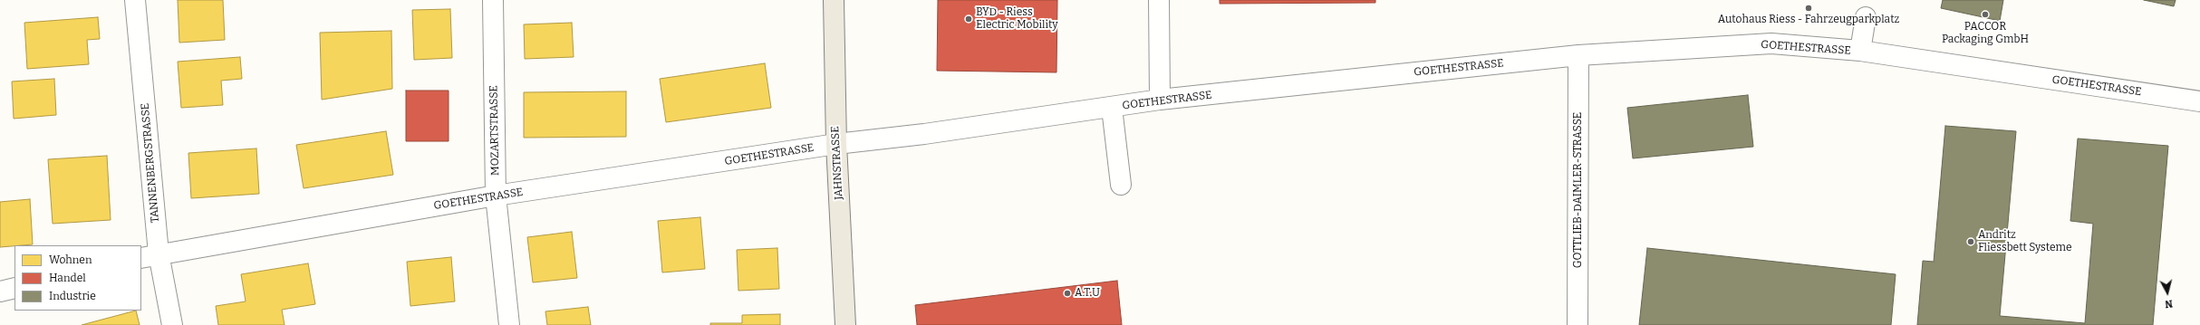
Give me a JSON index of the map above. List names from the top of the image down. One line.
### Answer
{"streets":{"main road":["JAHNSTRASSE"],"street":["GOETHESTRASSE","MOZARTSTRASSE","TANNENBERGSTRASSE","GOTTLIEB-DAIMLER-STRASSE"]},"crossings":[["GOETHESTRASSE","MOZARTSTRASSE"],["GOETHESTRASSE","TANNENBERGSTRASSE"],["GOETHESTRASSE","JAHNSTRASSE"],["GOETHESTRASSE","GOTTLIEB-DAIMLER-STRASSE"]],"places":["Autohaus Riess - Fahrzeugparkplatz","PACCOR Packaging GmbH","BYD - Riess Electric Mobility","Andritz Fliessbett Systeme","A.T.U"],"legend":["Wohnen","Handel","Industrie"],"north":"bottom"}
